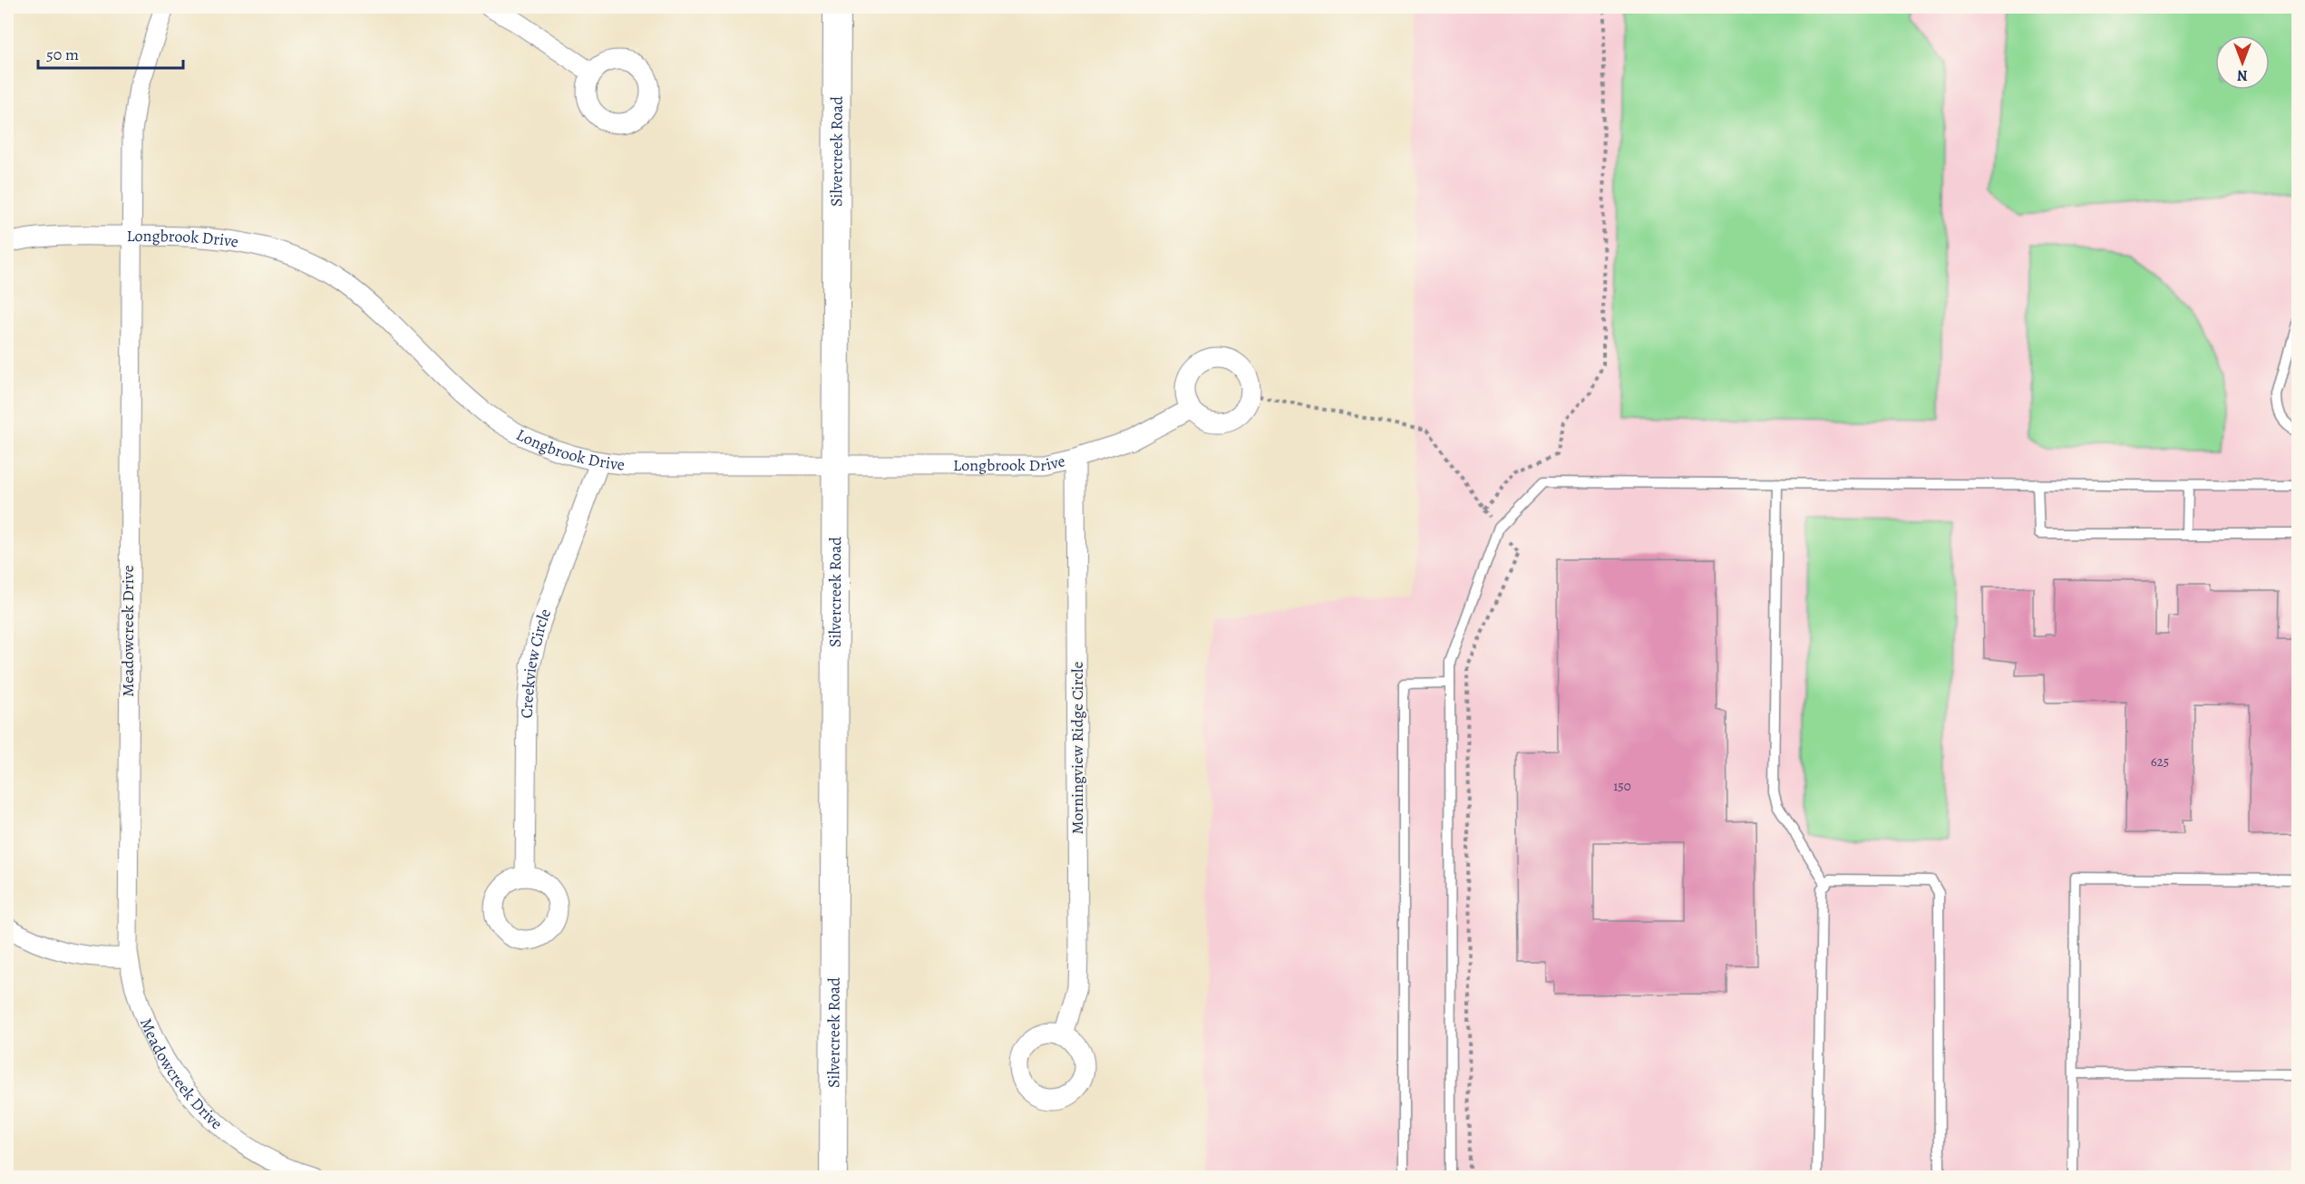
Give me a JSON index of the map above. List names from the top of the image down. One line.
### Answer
{"streets":{"street":["Silvercreek Road","Longbrook Drive","Meadowcreek Drive","Creekview Circle","Morningview Ridge Circle"]},"crossings":[["Silvercreek Road","Longbrook Drive"],["Longbrook Drive","Meadowcreek Drive"],["Longbrook Drive","Creekview Circle"],["Longbrook Drive","Morningview Ridge Circle"]],"house_numbers":["625","150"],"scale_bar":"50 m","north":"bottom"}
